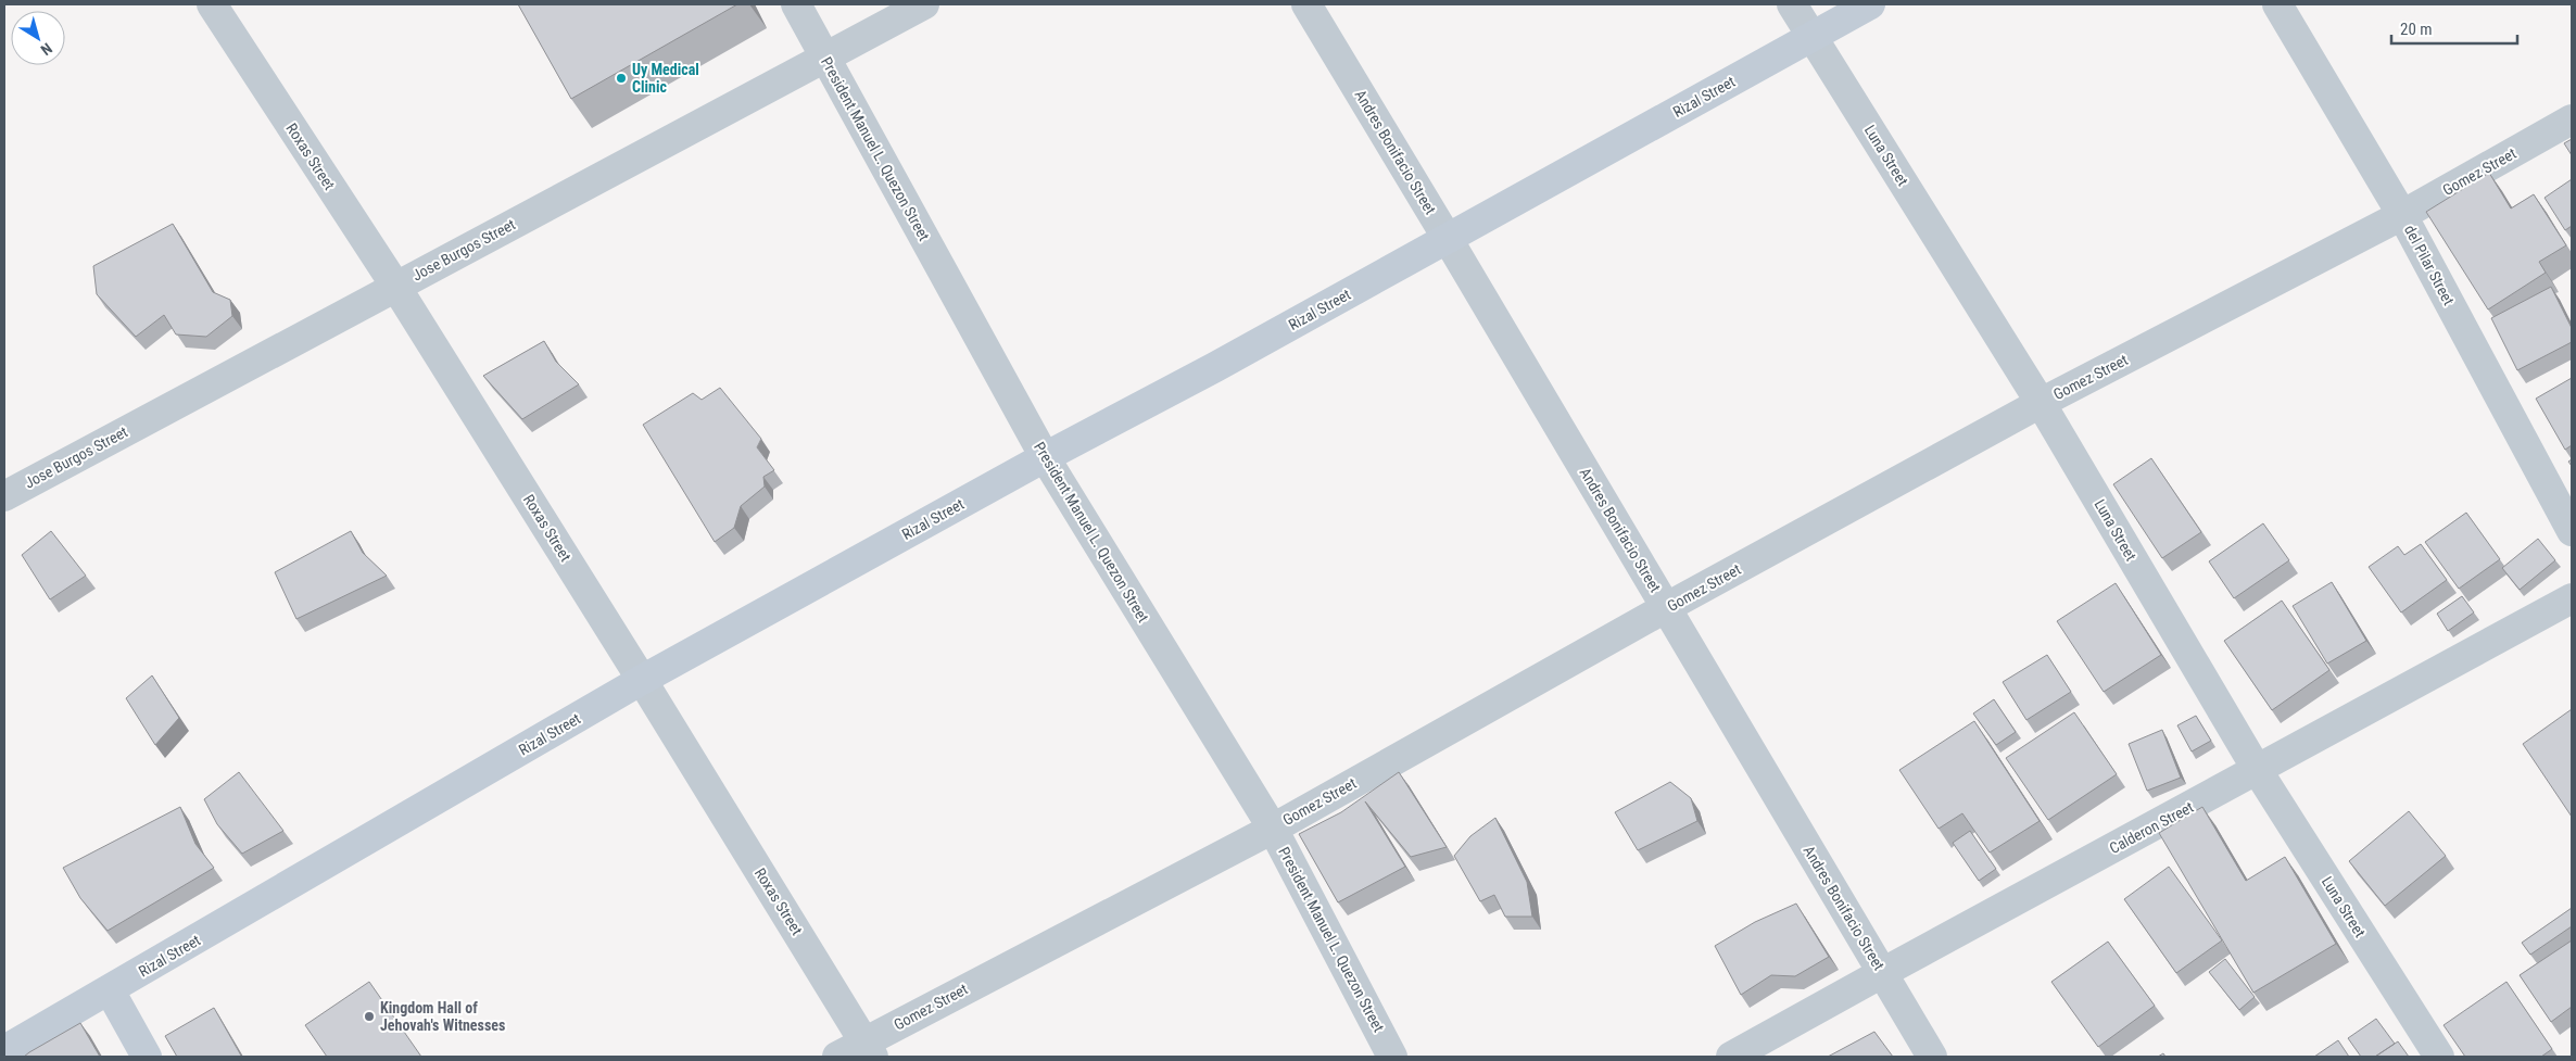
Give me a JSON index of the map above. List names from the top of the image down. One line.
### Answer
{"streets":{"main road":["Rizal Street"],"street":["President Manuel L. Quezon Street","Andres Bonifacio Street","Luna Street","Roxas Street","Gomez Street","Jose Burgos Street","del Pilar Street","Calderon Street"]},"crossings":[["Rizal Street","President Manuel L. Quezon Street"],["Rizal Street","Andres Bonifacio Street"],["Rizal Street","Luna Street"],["Rizal Street","Roxas Street"],["President Manuel L. Quezon Street","Gomez Street"],["President Manuel L. Quezon Street","Jose Burgos Street"],["Andres Bonifacio Street","Gomez Street"],["Andres Bonifacio Street","Calderon Street"],["Luna Street","Gomez Street"],["Luna Street","Calderon Street"],["Roxas Street","Gomez Street"],["Roxas Street","Jose Burgos Street"],["Gomez Street","del Pilar Street"]],"places":["Uy Medical Clinic","Kingdom Hall of Jehovah's Witnesses"],"scale_bar":"20 m","north":"bottom right"}
